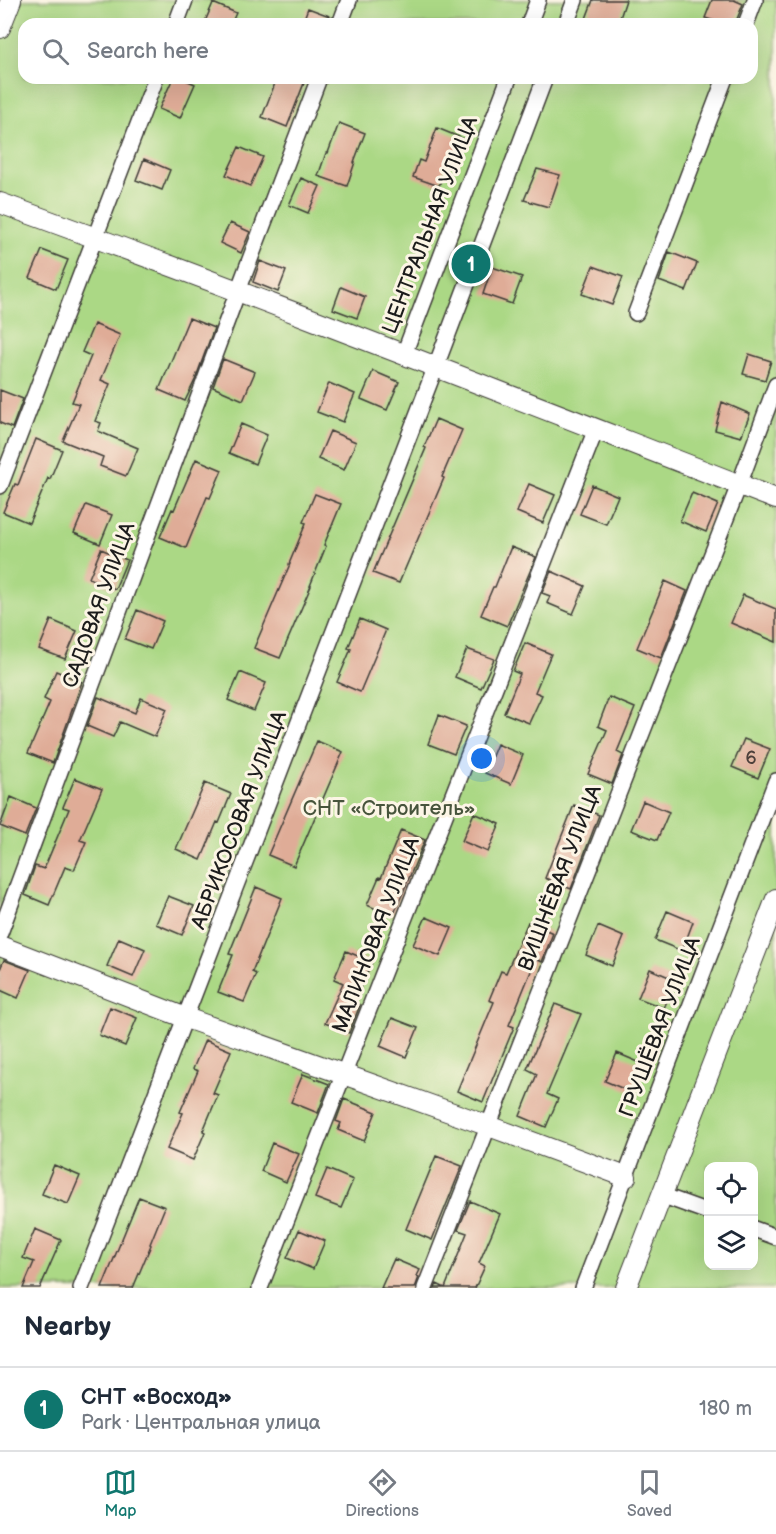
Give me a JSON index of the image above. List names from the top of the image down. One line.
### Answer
{"streets":{"street":["ЦЕНТРАЛЬНАЯ УЛИЦА","САДОВАЯ УЛИЦА","АБРИКОСОВАЯ УЛИЦА","ВИШНЁВАЯ УЛИЦА","МАЛИНОВАЯ УЛИЦА","ГРУШЁВАЯ УЛИЦА"]},"parks":["СНТ «Строитель»"],"house_numbers":["6"],"page":{"search":"Search here","pins":"1","heading":"Nearby","list":[{"mark":"1","name":"СНТ «Восход»","note":"Park · Центральная улица","value":"180 m"}],"nav":["Map","Directions","Saved"]}}
